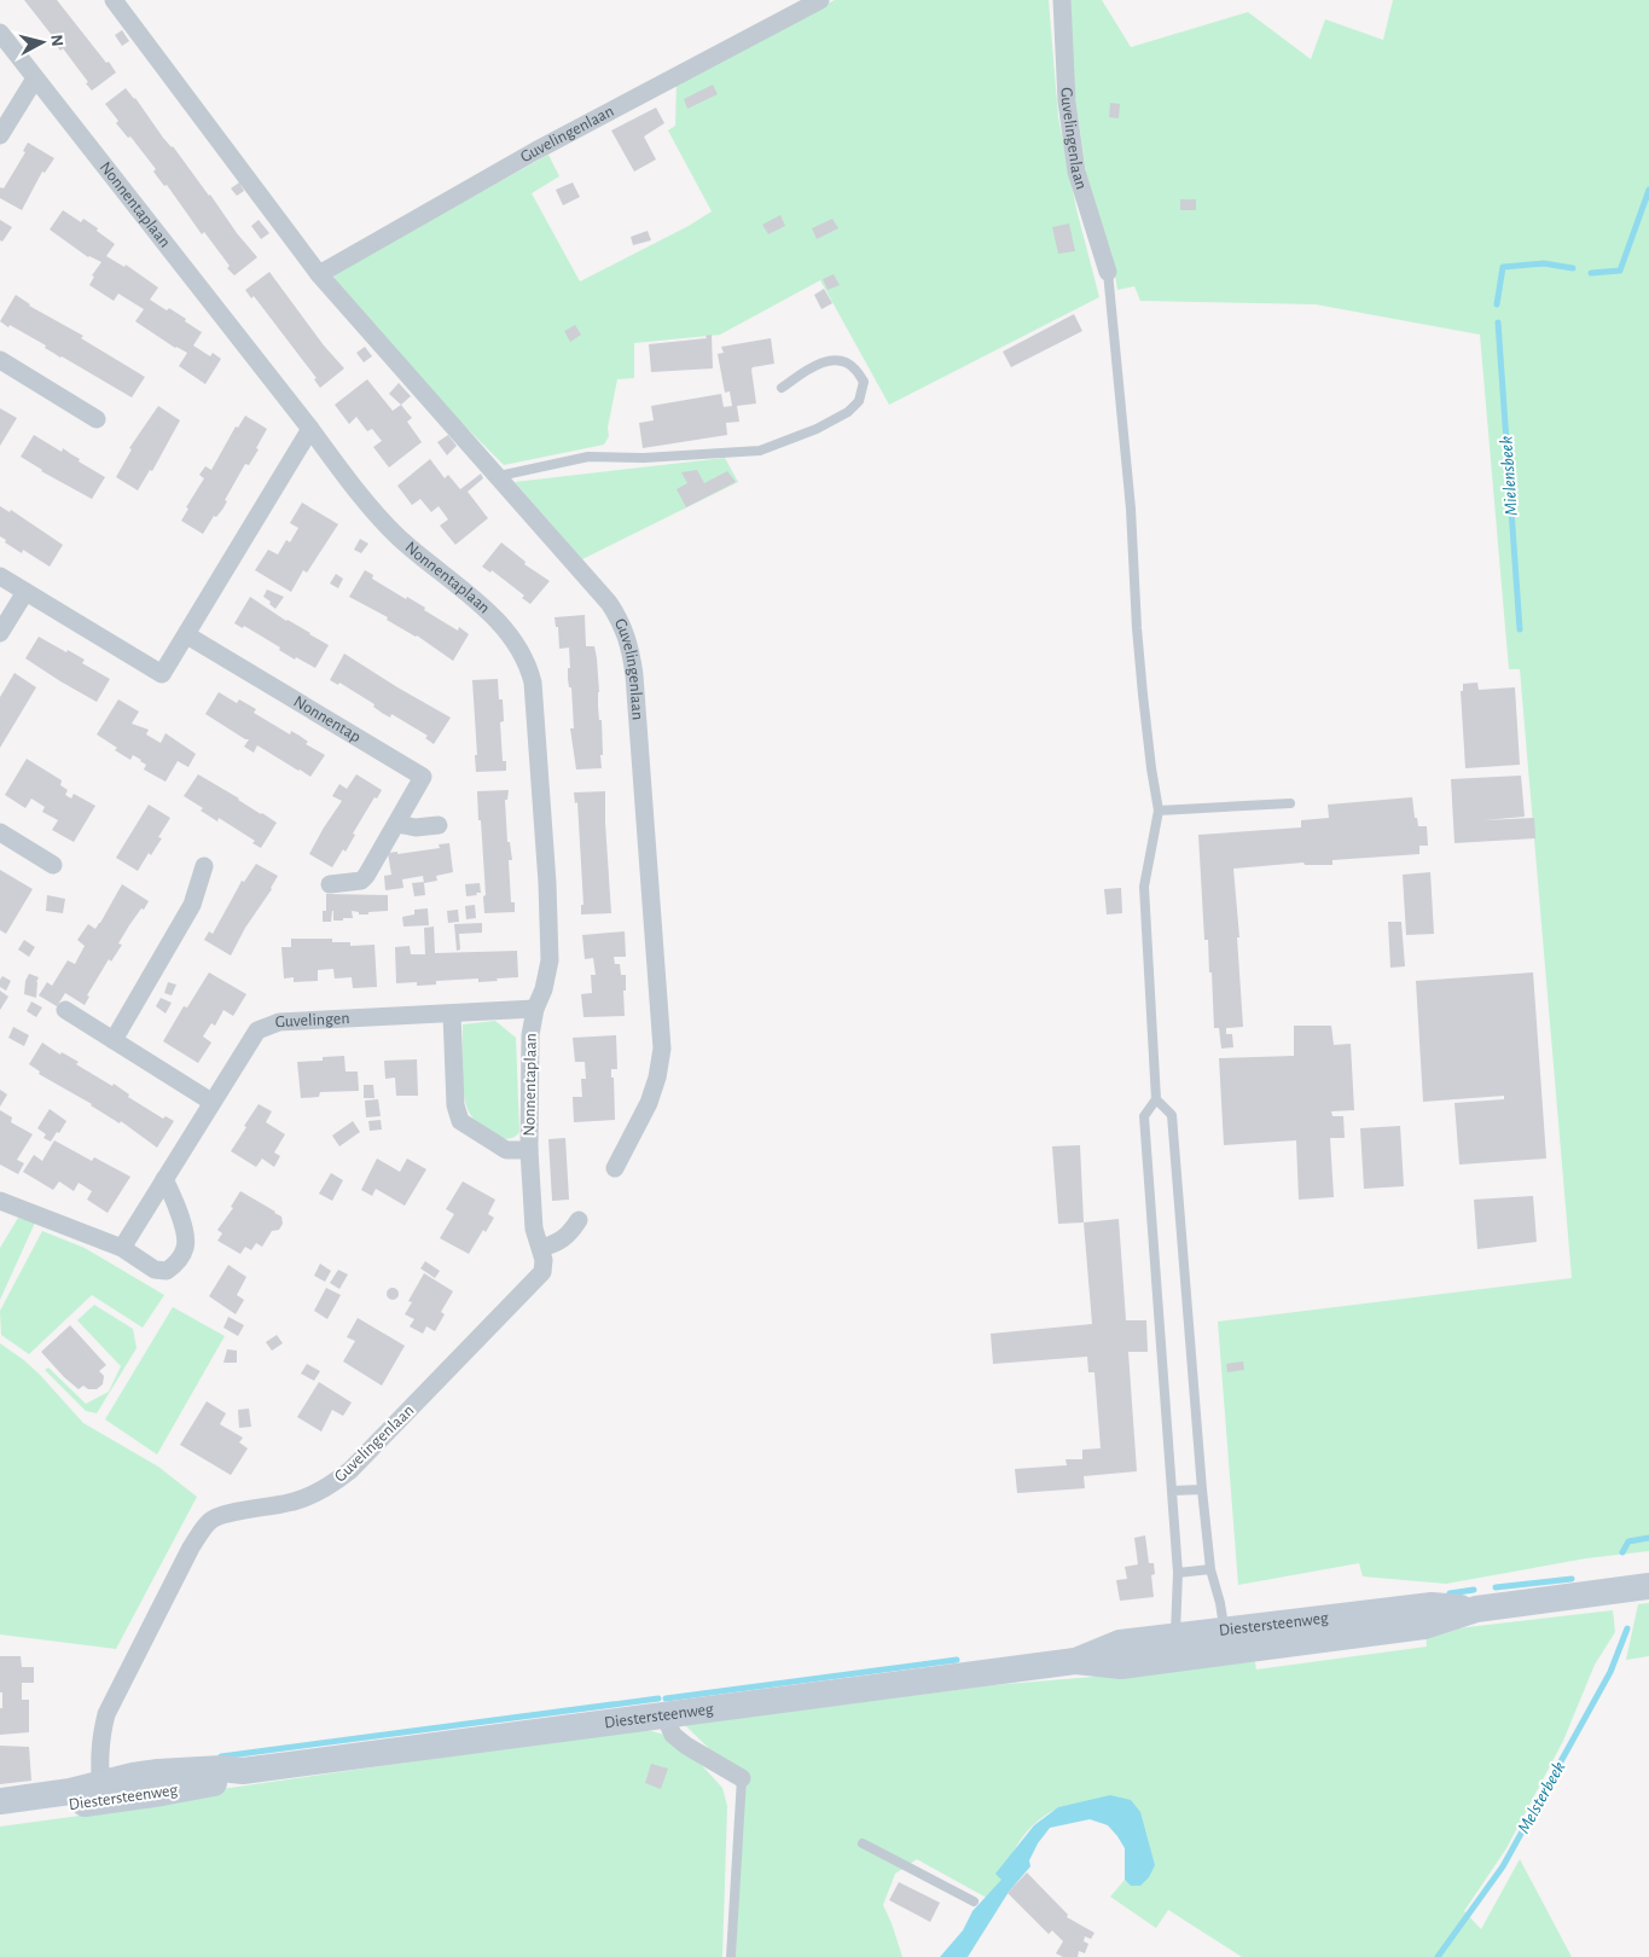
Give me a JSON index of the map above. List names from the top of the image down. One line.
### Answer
{"streets":{"main road":["Diestersteenweg"],"street":["Guvelingenlaan","Nonnentaplaan","Nonnentap","Guvelingen"]},"crossings":[["Guvelingenlaan","Nonnentaplaan"],["Guvelingenlaan","Diestersteenweg"],["Nonnentaplaan","Guvelingen"]],"water":["Mielensbeek","Melsterbeek"],"north":"right"}
